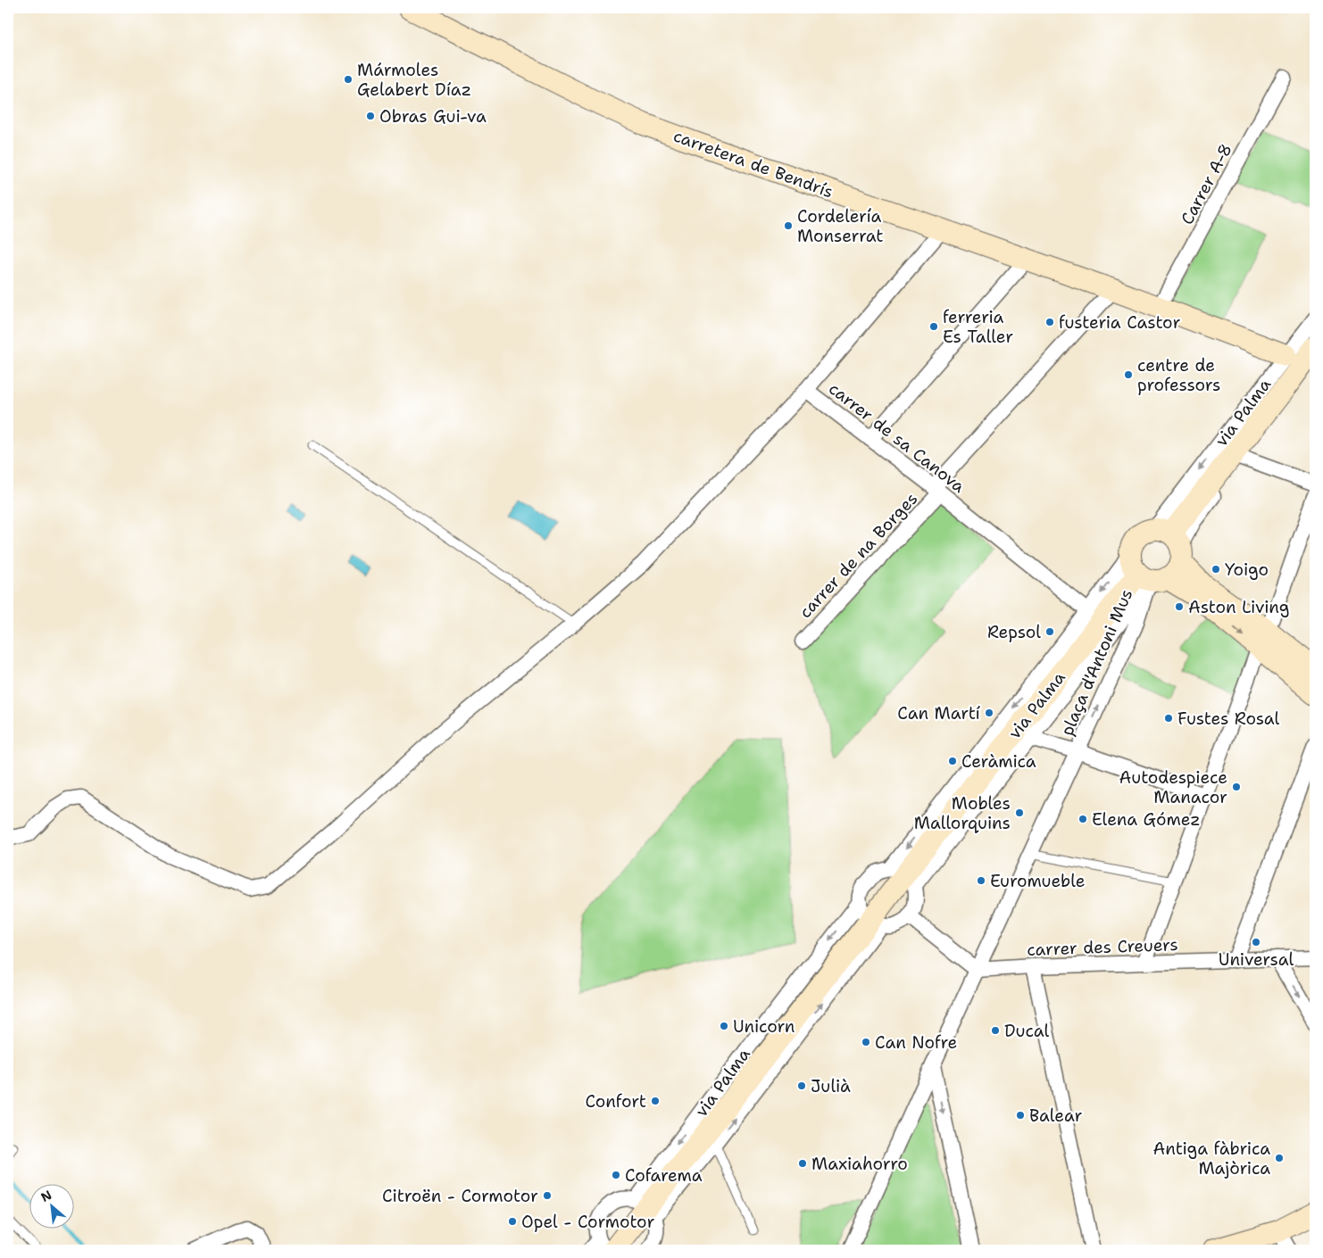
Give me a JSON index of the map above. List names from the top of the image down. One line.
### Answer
{"streets":{"main road":["carretera de Bendrís","via Palma"],"street":["Carrer A-8","carrer de sa Canova","carrer de na Borges","plaça d'Antoni Mus","carrer des Creuers"]},"crossings":[["carretera de Bendrís","Carrer A-8"],["carretera de Bendrís","via Palma"],["carretera de Bendrís","carrer de sa Canova"],["carretera de Bendrís","carrer de na Borges"],["via Palma","carrer de sa Canova"],["via Palma","plaça d'Antoni Mus"],["carrer de sa Canova","carrer de na Borges"],["plaça d'Antoni Mus","carrer des Creuers"]],"places":["Mármoles Gelabert Díaz","Obras Gui-va","Cordelería Monserrat","fusteria Castor","ferreria Es Taller","centre de professors","Yoigo","Aston Living","Repsol","Can Martí","Fustes Rosal","Ceràmica","Autodespiece Manacor","Mobles Mallorquins","Elena Gómez","Euromueble","Universal","Unicorn","Ducal","Can Nofre","Julià","Confort","Balear","Antiga fàbrica Majòrica","Maxiahorro","Cofarema","Citroën - Cormotor","Opel - Cormotor"],"north":"top left"}
